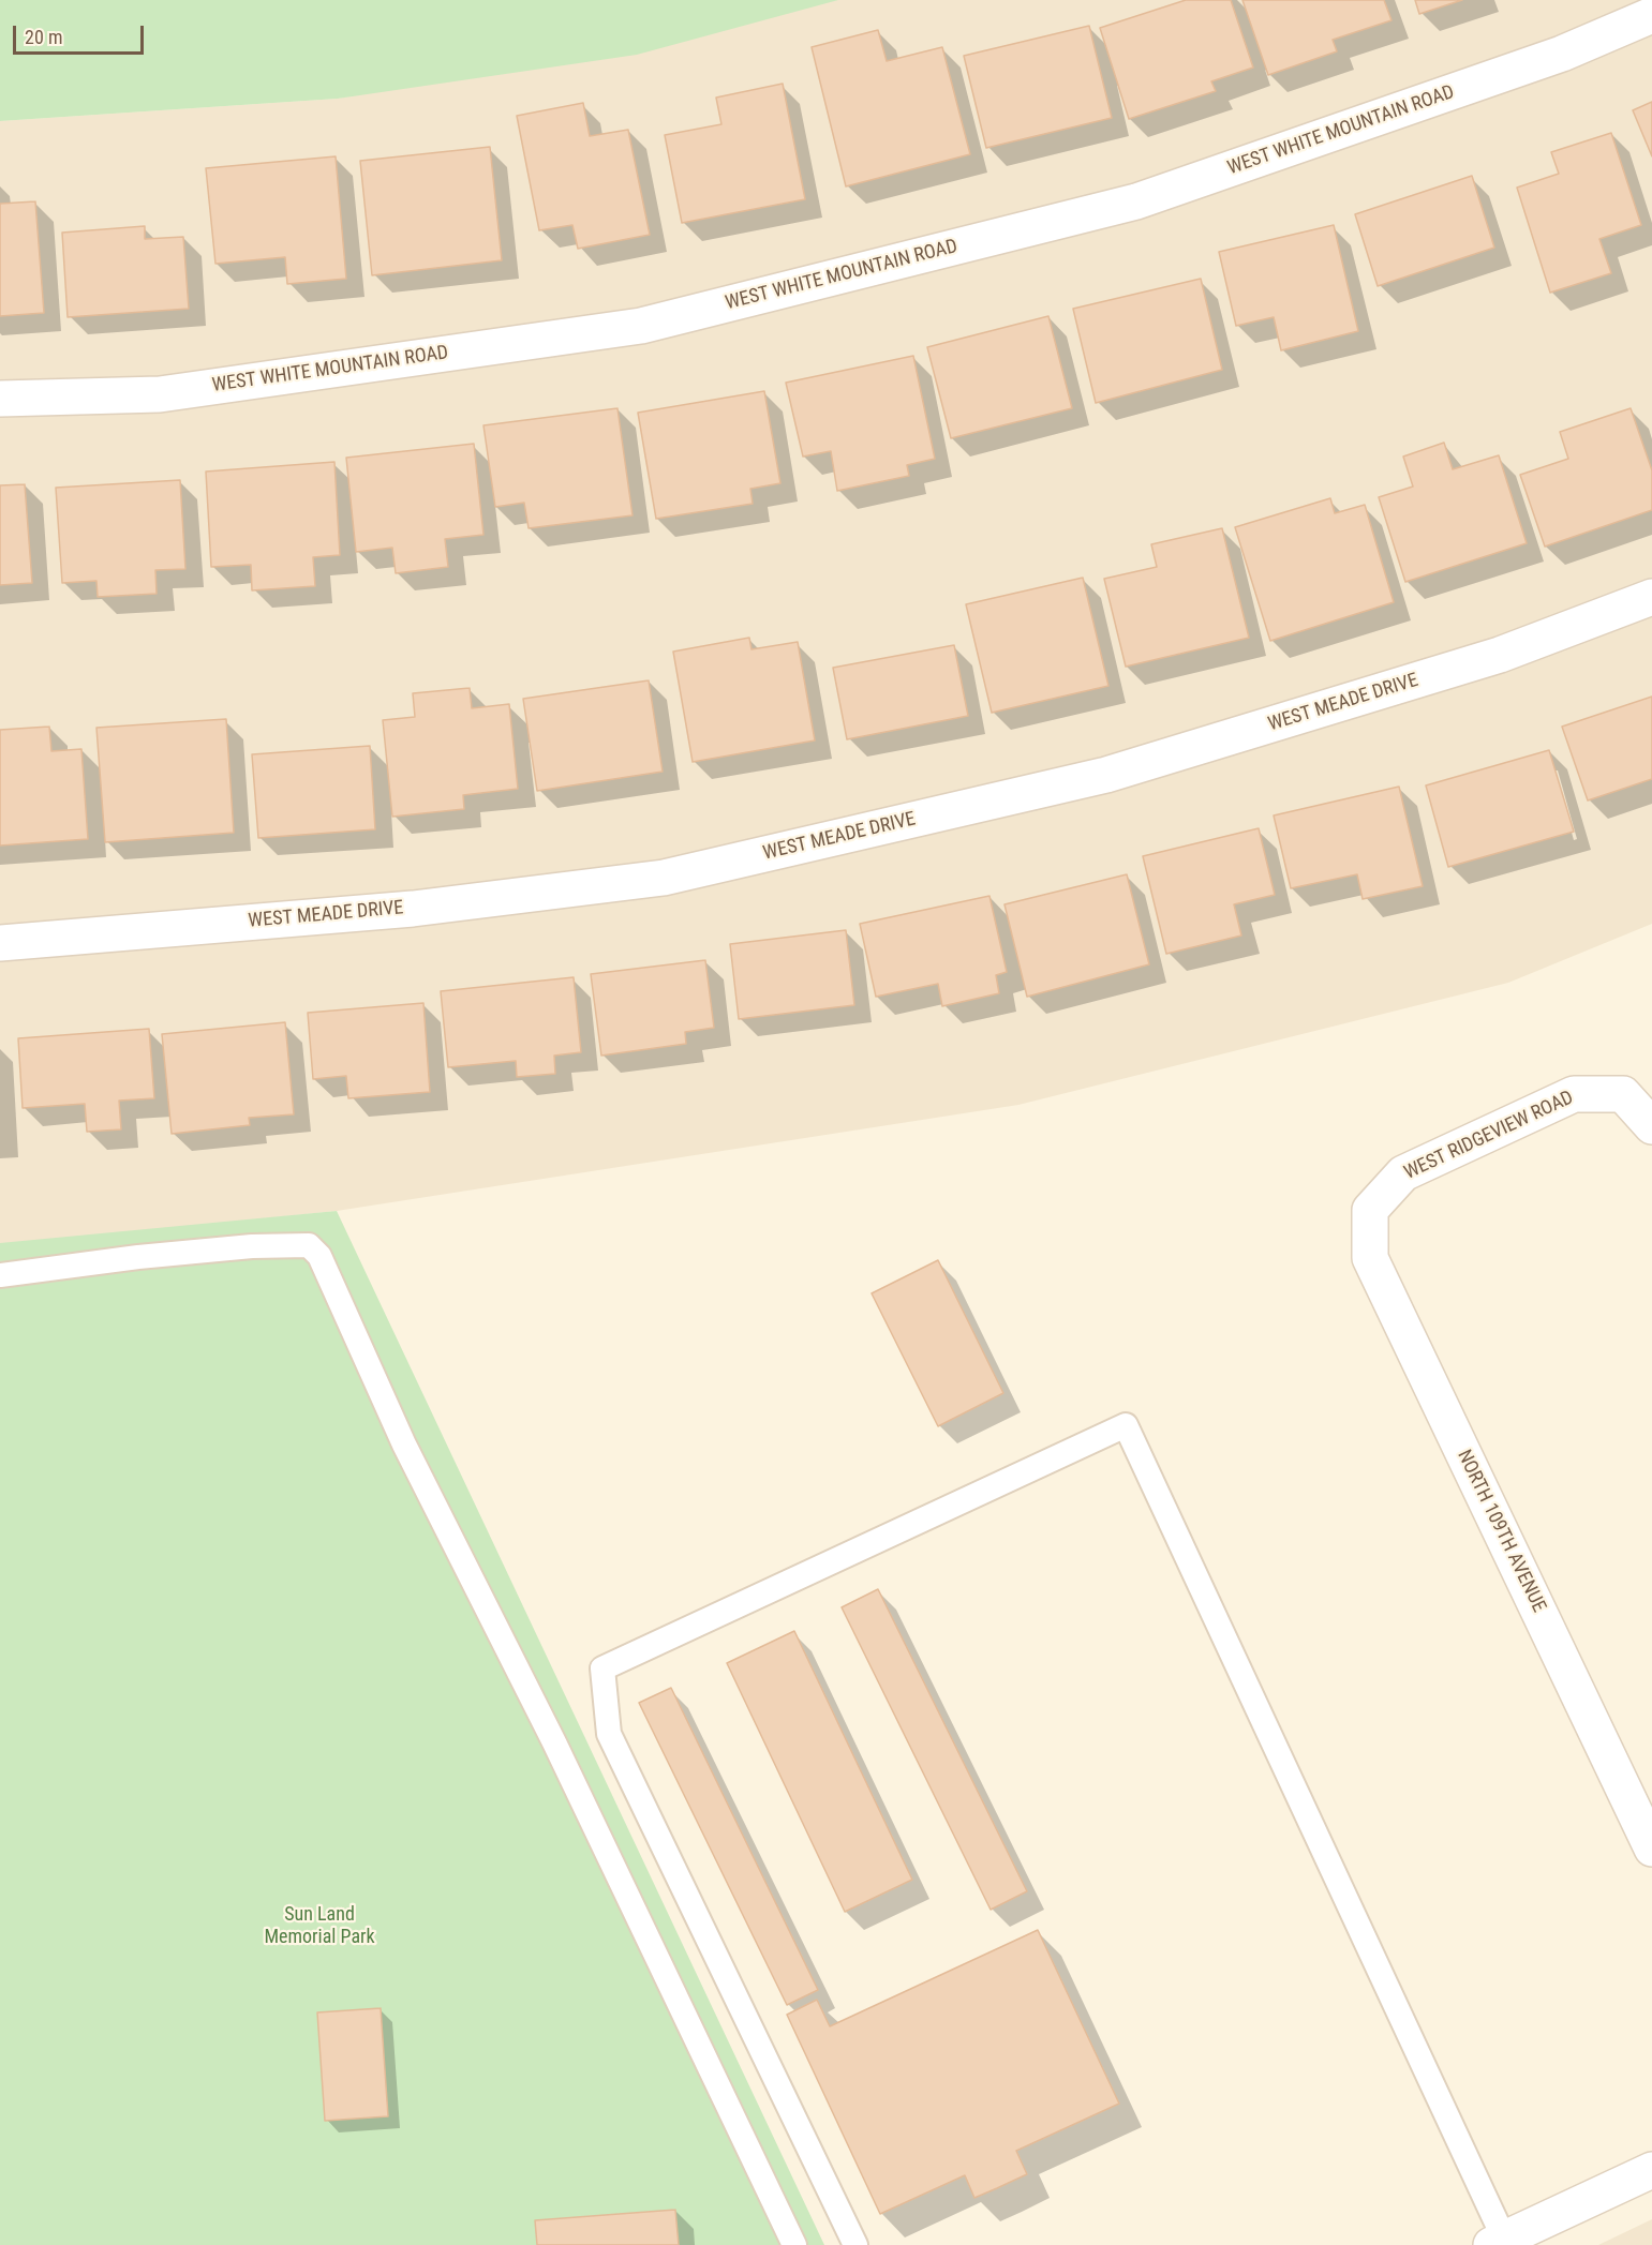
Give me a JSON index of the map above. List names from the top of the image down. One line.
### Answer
{"streets":{"street":["WEST WHITE MOUNTAIN ROAD","WEST MEADE DRIVE","WEST RIDGEVIEW ROAD","NORTH 109TH AVENUE"]},"crossings":[["WEST RIDGEVIEW ROAD","NORTH 109TH AVENUE"]],"parks":["Sun Land Memorial Park"],"scale_bar":"20 m"}
